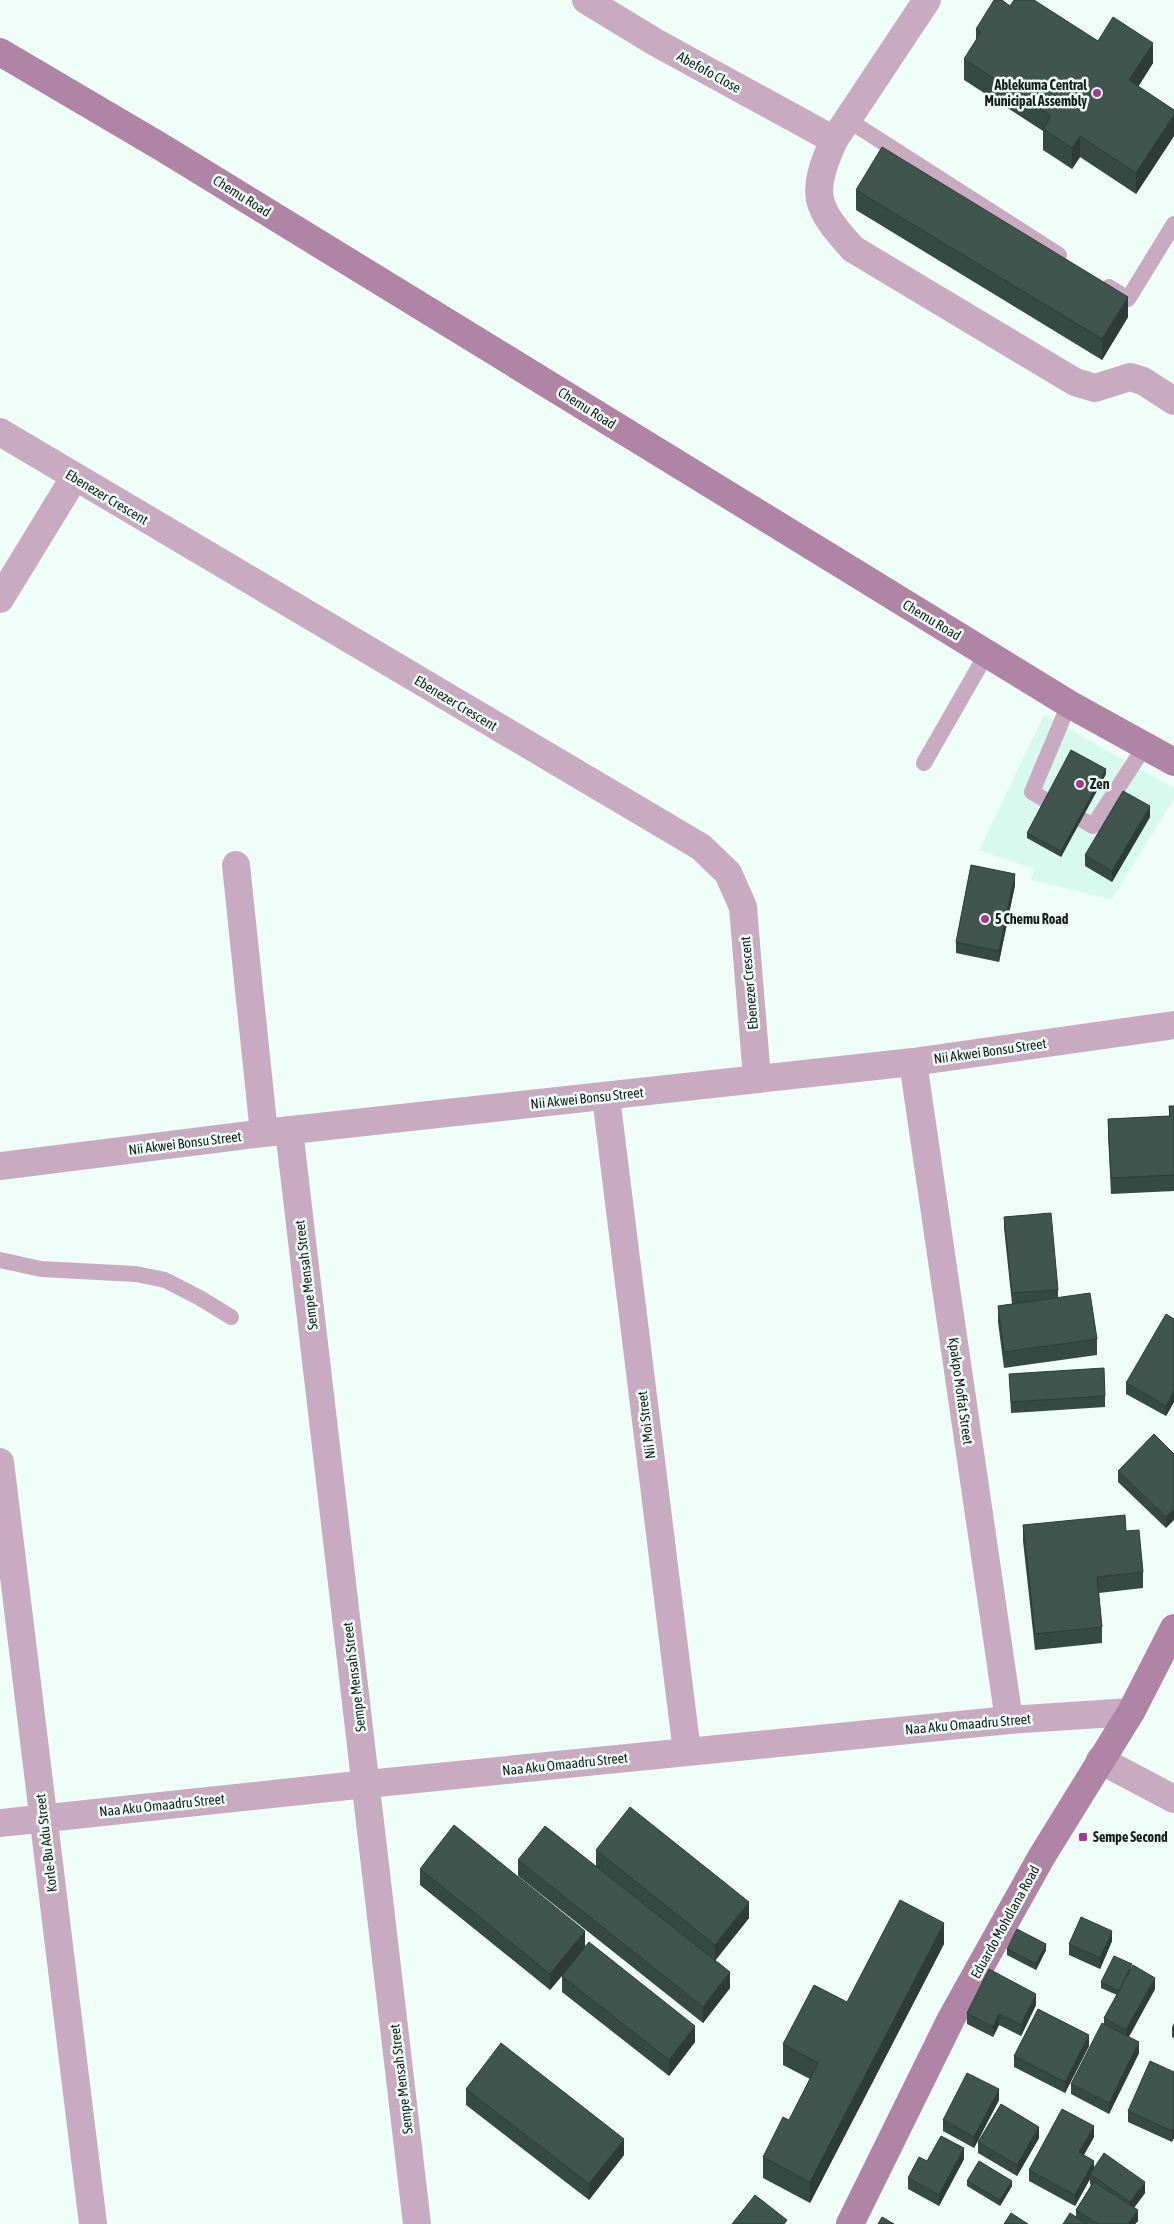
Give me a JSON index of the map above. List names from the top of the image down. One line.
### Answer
{"streets":{"street":["Abefofo Close","Chemu Road","Ebenezer Crescent","Nii Akwei Bonsu Street","Sempe Mensah Street","Kpakpo Moffat Street","Nii Moi Street","Naa Aku Omaadru Street","Korle-Bu Adu Street","Eduardo Mohdlana Road"]},"crossings":[["Ebenezer Crescent","Nii Akwei Bonsu Street"],["Nii Akwei Bonsu Street","Sempe Mensah Street"],["Nii Akwei Bonsu Street","Kpakpo Moffat Street"],["Nii Akwei Bonsu Street","Nii Moi Street"],["Sempe Mensah Street","Naa Aku Omaadru Street"],["Kpakpo Moffat Street","Naa Aku Omaadru Street"],["Nii Moi Street","Naa Aku Omaadru Street"],["Naa Aku Omaadru Street","Korle-Bu Adu Street"],["Naa Aku Omaadru Street","Eduardo Mohdlana Road"]],"places":{"other":["Ablekuma Central Municipal Assembly","Zen","5 Chemu Road"],"transit":["Sempe Second"]}}
